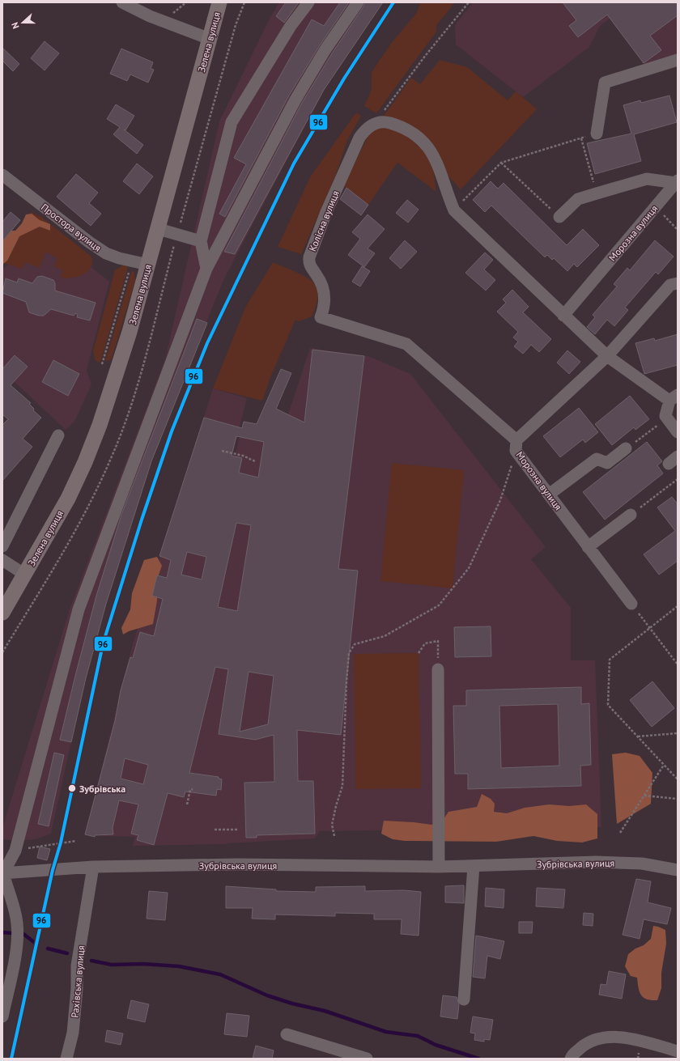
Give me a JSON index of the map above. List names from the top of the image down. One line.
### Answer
{"streets":{"main road":["Зелена вулиця"],"street":["Колісна вулиця","Простора вулиця","Морозна вулиця","Зубрівська вулиця","Рахівська вулиця"]},"crossings":[["Зелена вулиця","Простора вулиця"],["Колісна вулиця","Морозна вулиця"],["Зубрівська вулиця","Рахівська вулиця"]],"places":["Зубрівська"],"lines":["transit line 96"],"north":"left"}
